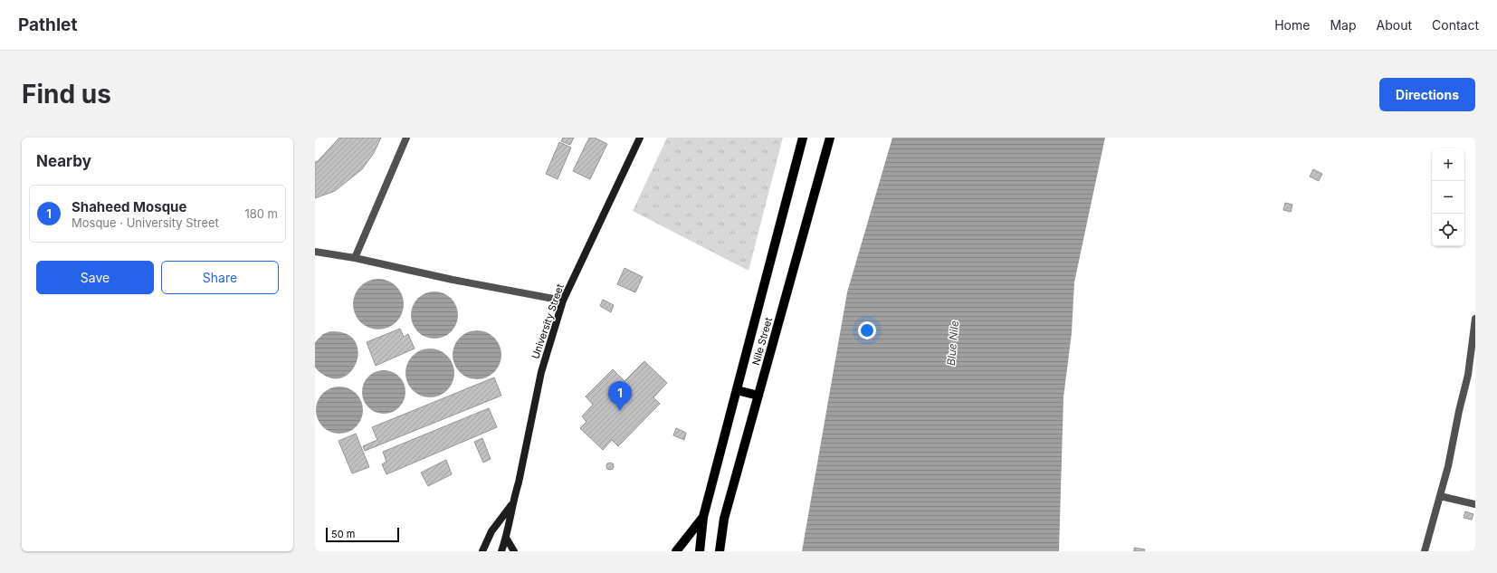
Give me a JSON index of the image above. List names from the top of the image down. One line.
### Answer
{"streets":{"main road":["University Street","Nile Street"]},"water":["Blue Nile"],"scale_bar":"50 m","page":{"header":"Pathlet","nav":["Home","Map","About","Contact"],"buttons":["Directions",["Save","Share"]],"title":"Find us","heading":"Nearby","map_buttons":["+","−"],"list":[{"mark":"1","name":"Shaheed Mosque","note":"Mosque · University Street","value":"180 m"}],"pins":"1","scale":"50 m"}}
